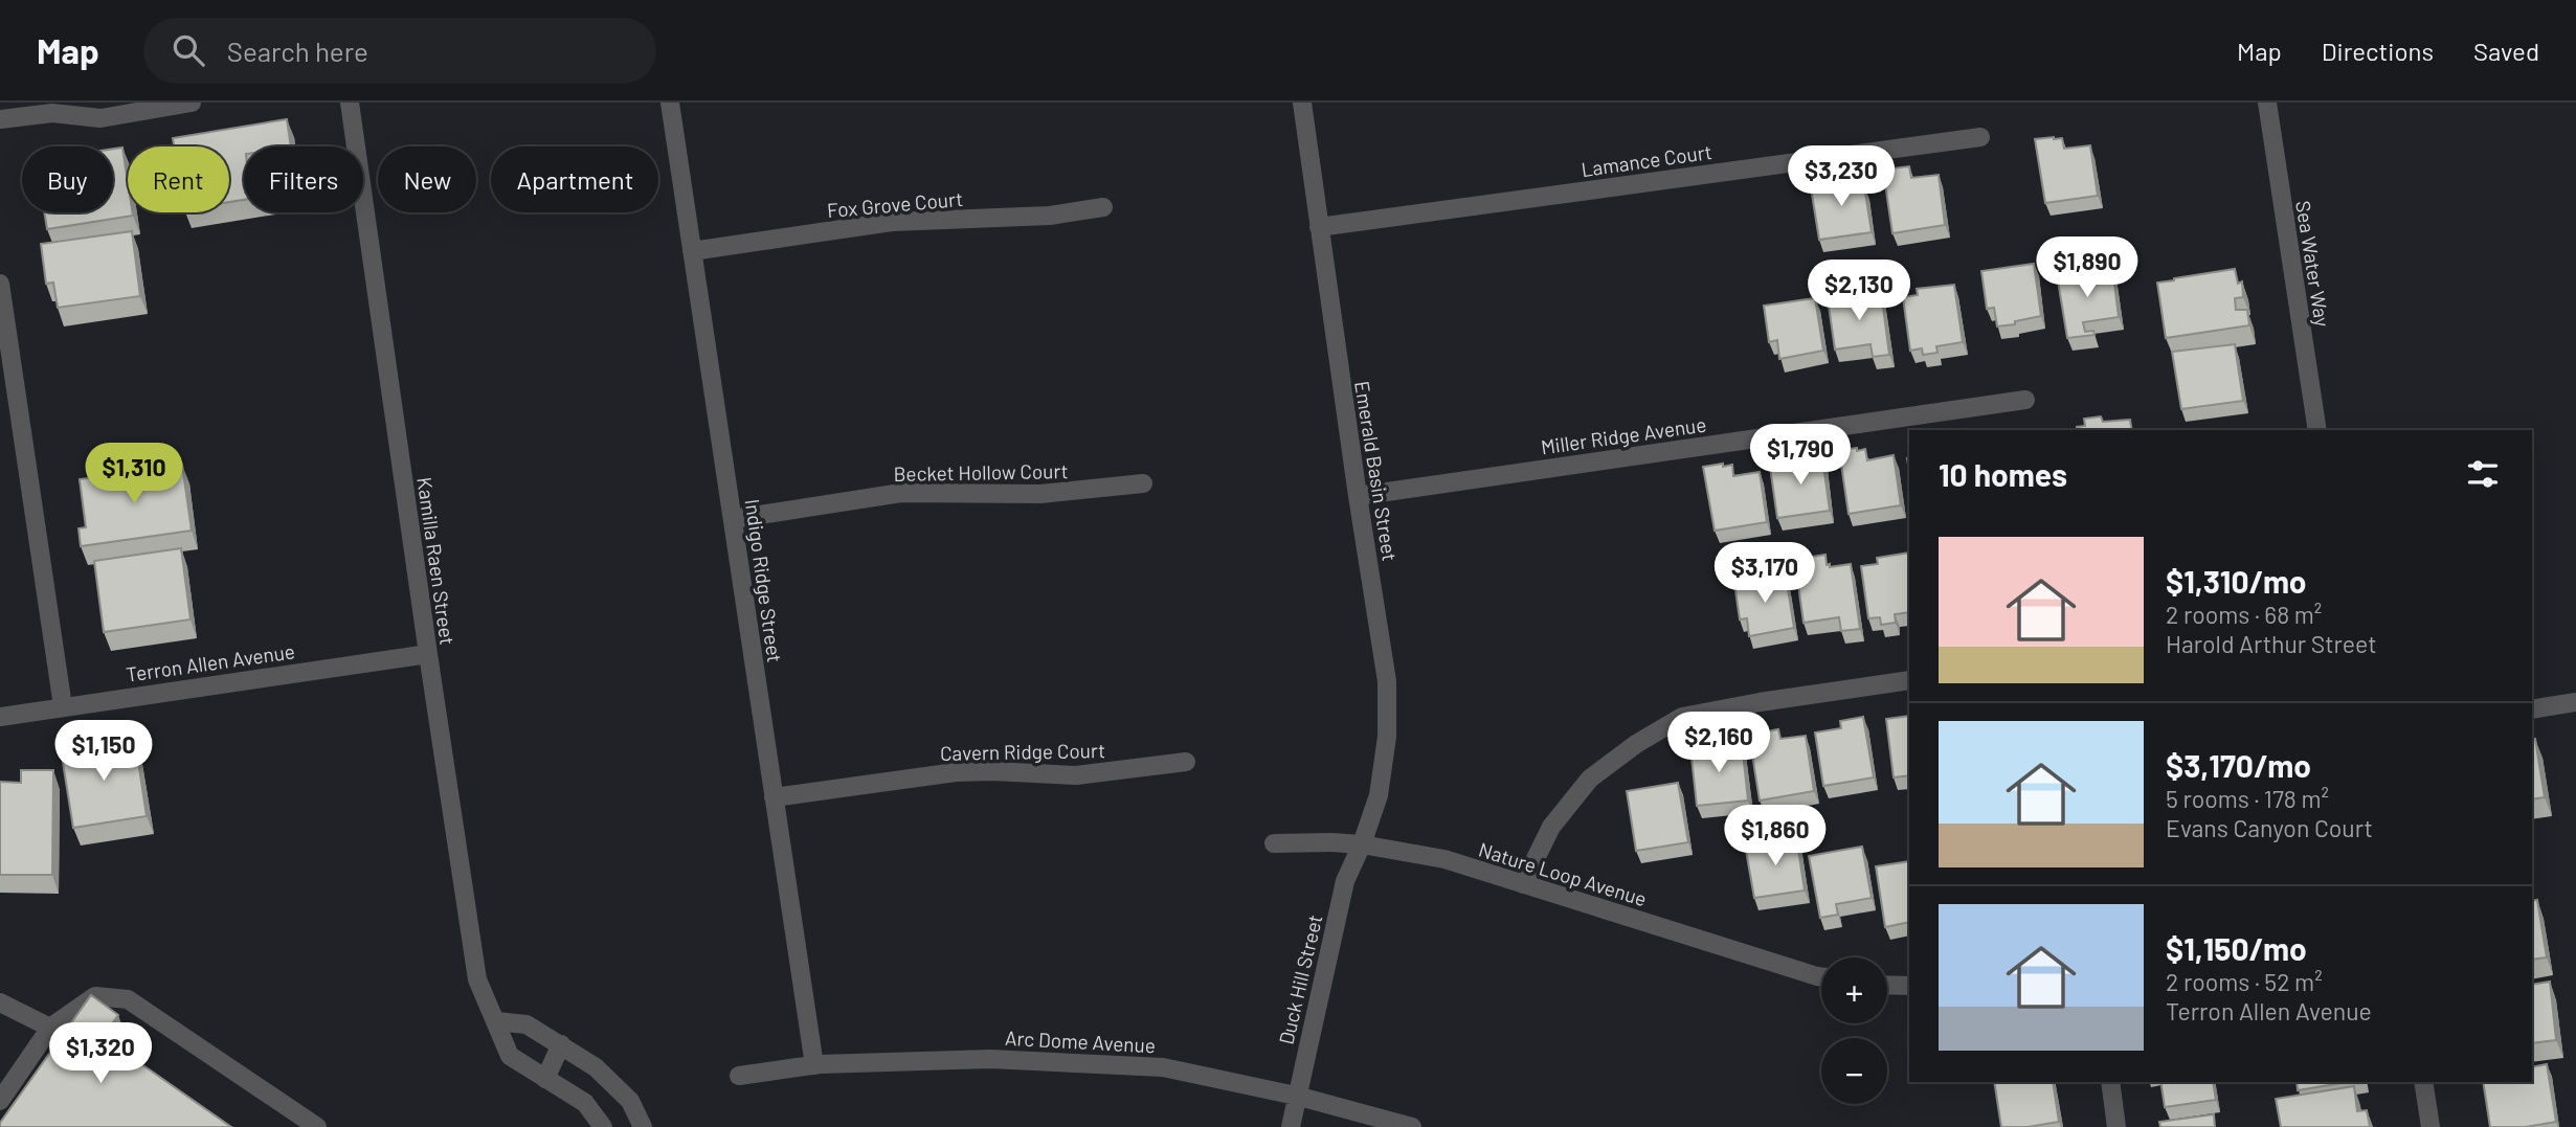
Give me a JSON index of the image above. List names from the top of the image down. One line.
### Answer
{"streets":{"street":["Lamance Court","Fox Grove Court","Sea Water Way","Miller Ridge Avenue","Emerald Basin Street","Becket Hollow Court","Kamilla Raen Street","Indigo Ridge Street","Terron Allen Avenue","Cavern Ridge Court","Nature Loop Avenue","Duck Hill Street","Arc Dome Avenue"]},"crossings":[["Lamance Court","Emerald Basin Street"],["Fox Grove Court","Indigo Ridge Street"],["Miller Ridge Avenue","Emerald Basin Street"],["Emerald Basin Street","Nature Loop Avenue"],["Emerald Basin Street","Duck Hill Street"],["Becket Hollow Court","Indigo Ridge Street"],["Kamilla Raen Street","Terron Allen Avenue"],["Indigo Ridge Street","Cavern Ridge Court"],["Indigo Ridge Street","Arc Dome Avenue"],["Nature Loop Avenue","Duck Hill Street"],["Duck Hill Street","Arc Dome Avenue"]],"page":{"header":"Map","search":"Search here","nav":["Map","Directions","Saved"],"price":["$3,230","$1,890","$2,130","$1,790","$1,310","$3,170","$2,160","$1,150","$1,860","$1,320"],"chip":["Buy","Rent","Filters","New","Apartment"],"heading":"10 homes","list":[{"name":"$1,310/mo","note":"2 rooms · 68 m² · Harold Arthur Street"},{"name":"$3,170/mo","note":"5 rooms · 178 m² · Evans Canyon Court"},{"name":"$1,150/mo","note":"2 rooms · 52 m² · Terron Allen Avenue"}],"map_buttons":["+","−"]}}
